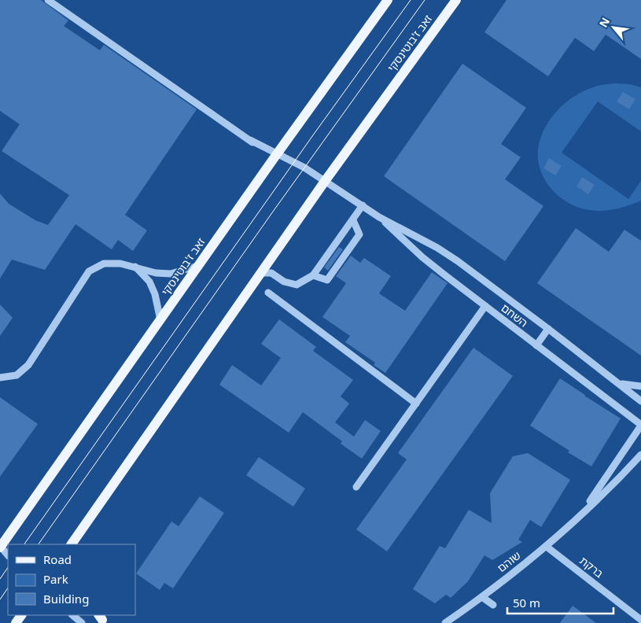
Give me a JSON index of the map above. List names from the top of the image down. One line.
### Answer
{"streets":{"main road":["זאב ז'בוטינסקי"],"street":["השחם","שוהם","ברקת"]},"crossings":[["זאב ז'בוטינסקי","השחם"],["השחם","שוהם"],["שוהם","ברקת"]],"legend":["Road","Park","Building"],"scale_bar":"50 m","north":"top left"}
